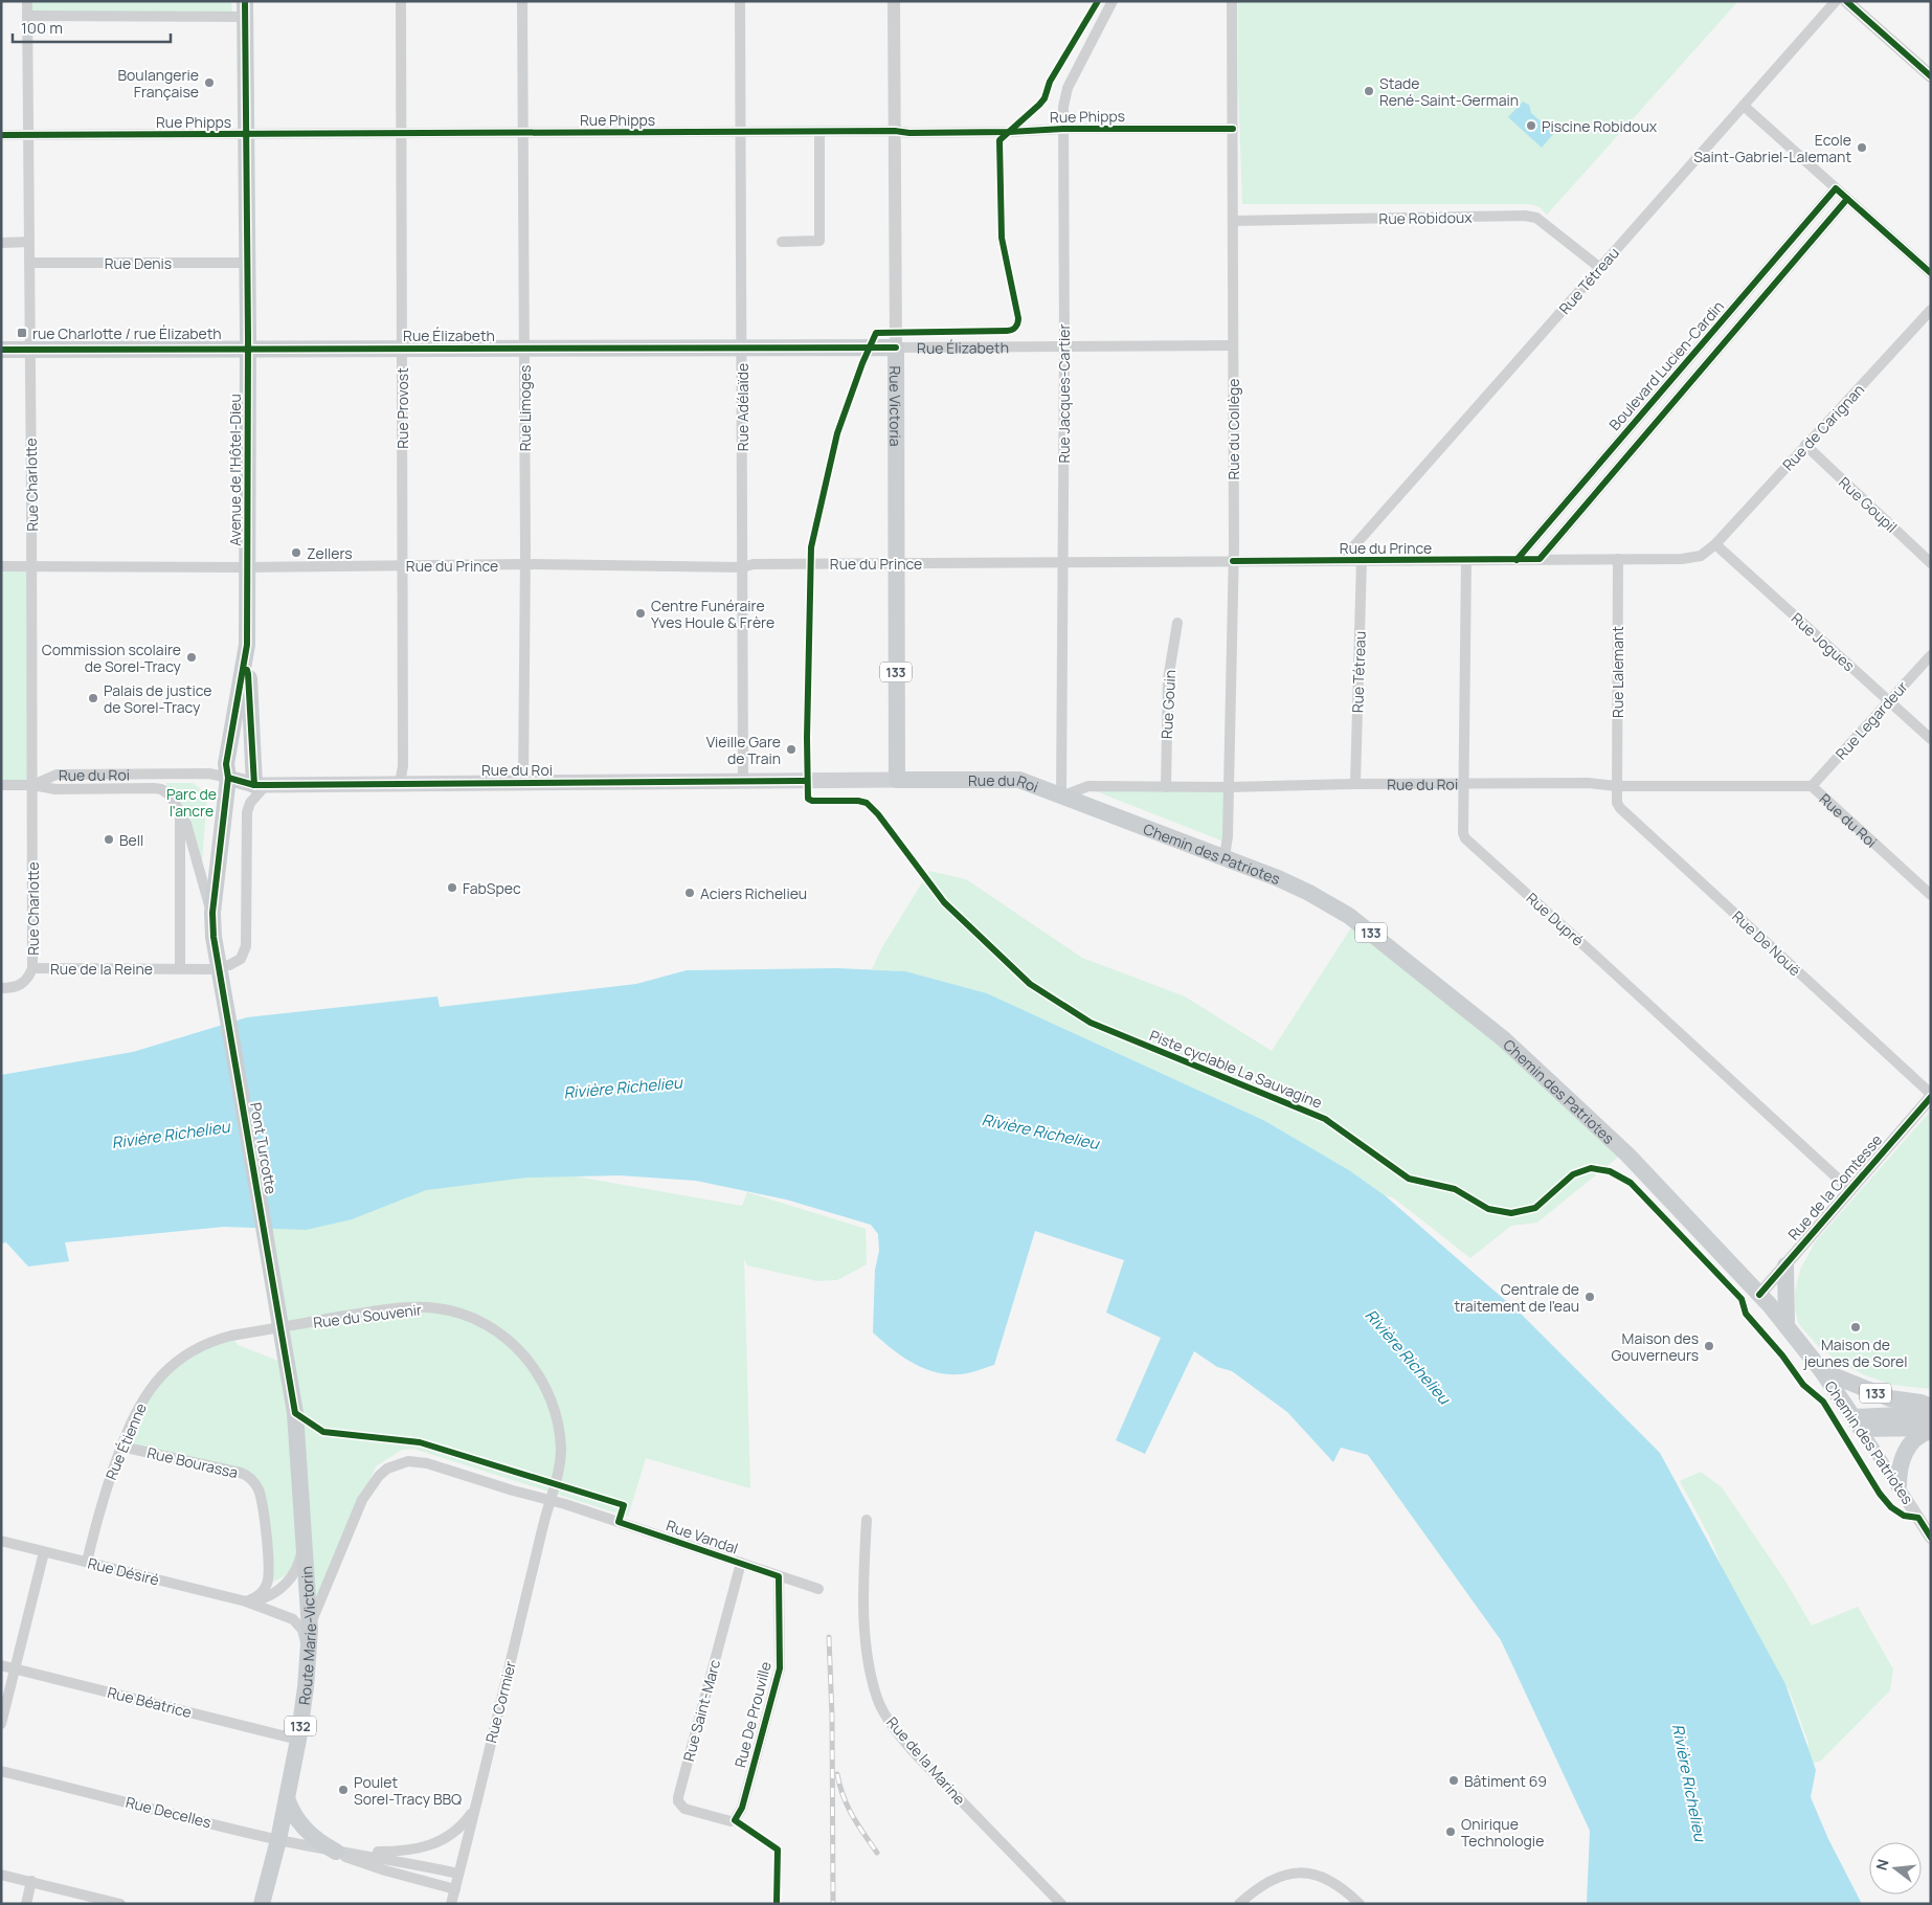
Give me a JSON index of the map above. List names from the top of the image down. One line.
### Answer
{"streets":{"main road":["Rue Élizabeth","Rue Victoria","Avenue de l'Hôtel-Dieu","133","Rue du Roi","Chemin des Patriotes","Pont Turcotte","Route Marie-Victorin","132"],"street":["Rue Phipps","Rue Robidoux","Rue Denis","Rue Tétreau","Boulevard Lucien-Cardin","Rue Jacques-Cartier","Rue Adélaïde","Rue Provost","Rue Limoges","Rue de Carignan","Rue du Collège","Rue Charlotte","Rue Goupil","Rue du Prince","Rue Jogues","Rue Lalemant","Rue Gouin","Rue Legardeur","Rue Dupré","Rue De Nouë","Rue de la Reine","Rue de la Comtesse","Rue du Souvenir","Rue Étienne","Rue Bourassa","Rue Vandal","Rue Désiré","Rue Béatrice","Rue Cormier","Rue Saint-Marc","Rue De Prouville","Rue de la Marine","Rue Decelles"],"cycle path":["Piste cyclable La Sauvagine"]},"crossings":[["Rue Phipps","Rue Jacques-Cartier"],["Rue Phipps","Rue Victoria"],["Rue Phipps","Rue Adélaïde"],["Rue Phipps","Rue Provost"],["Rue Phipps","Rue Limoges"],["Rue Phipps","Rue du Collège"],["Rue Phipps","Avenue de l'Hôtel-Dieu"],["Rue Phipps","Rue Charlotte"],["Rue Robidoux","Rue Tétreau"],["Rue Robidoux","Rue du Collège"],["Rue Denis","Avenue de l'Hôtel-Dieu"],["Rue Denis","Rue Charlotte"],["Rue Tétreau","Rue du Prince"],["Rue Tétreau","Rue du Roi"],["Rue Élizabeth","Rue Jacques-Cartier"],["Rue Élizabeth","Rue Victoria"],["Rue Élizabeth","Rue Adélaïde"],["Rue Élizabeth","Rue Provost"],["Rue Élizabeth","Rue Limoges"],["Rue Élizabeth","Rue du Collège"],["Rue Élizabeth","Avenue de l'Hôtel-Dieu"],["Rue Élizabeth","Rue Charlotte"],["Boulevard Lucien-Cardin","Rue du Prince"],["Rue Jacques-Cartier","Rue du Prince"],["Rue Jacques-Cartier","Rue du Roi"],["Rue Jacques-Cartier","Chemin des Patriotes"],["Rue Victoria","Rue du Prince"],["Rue Victoria","Rue du Roi"],["Rue Adélaïde","Rue du Prince"],["Rue Adélaïde","Rue du Roi"],["Rue Provost","Rue du Prince"],["Rue Provost","Rue du Roi"],["Rue Limoges","Rue du Prince"],["Rue Limoges","Rue du Roi"],["Rue de Carignan","Rue Goupil"],["Rue de Carignan","Rue du Prince"],["Rue de Carignan","Rue Jogues"],["Rue du Collège","Rue du Prince"],["Rue du Collège","Rue du Roi"],["Rue du Collège","Chemin des Patriotes"],["Avenue de l'Hôtel-Dieu","Rue du Prince"],["Avenue de l'Hôtel-Dieu","Rue du Roi"],["Avenue de l'Hôtel-Dieu","Pont Turcotte"],["Rue Charlotte","Rue du Prince"],["Rue Charlotte","Rue du Roi"],["Rue Charlotte","Rue de la Reine"],["Rue du Prince","Rue Jogues"],["Rue du Prince","Rue Lalemant"],["Rue du Prince","Rue Dupré"],["Rue Jogues","Rue Legardeur"],["133","Chemin des Patriotes"],["Rue Lalemant","Rue du Roi"],["Rue Lalemant","Rue De Nouë"],["Rue Gouin","Rue du Roi"],["Rue Legardeur","Rue du Roi"],["Rue du Roi","Chemin des Patriotes"],["Rue du Roi","Rue Dupré"],["Rue du Roi","Rue De Nouë"],["Chemin des Patriotes","Rue de la Comtesse"],["Rue Dupré","Rue de la Comtesse"],["Rue De Nouë","Rue de la Comtesse"],["Pont Turcotte","Route Marie-Victorin"],["Rue du Souvenir","Rue Étienne"],["Rue du Souvenir","Rue Vandal"],["Rue du Souvenir","Rue Cormier"],["Rue Étienne","Rue Bourassa"],["Rue Étienne","Rue Désiré"],["Rue Bourassa","Rue Désiré"],["Rue Vandal","Route Marie-Victorin"],["Rue Vandal","Rue Cormier"],["Rue Vandal","Rue Saint-Marc"],["Rue Vandal","Rue De Prouville"],["Rue Désiré","Route Marie-Victorin"],["Route Marie-Victorin","Rue Béatrice"],["Route Marie-Victorin","Rue Decelles"],["Rue Cormier","Rue Decelles"],["Rue Saint-Marc","Rue De Prouville"]],"water":["Rivière Richelieu"],"parks":["Parc de l'ancre"],"places":{"other":["Boulangerie Française","Stade René-Saint-Germain","Piscine Robidoux","Ecole Saint-Gabriel-Lalemant","Zellers","Centre Funéraire Yves Houle & Frère","Commission scolaire de Sorel-Tracy","Palais de justice de Sorel-Tracy","Vieille Gare de Train","Bell","FabSpec","Aciers Richelieu","Centrale de traitement de l'eau","Maison de jeunes de Sorel","Maison des Gouverneurs","Bâtiment 69","Poulet Sorel-Tracy BBQ","Onirique Technologie"],"transit":["rue Charlotte / rue Élizabeth"]},"scale_bar":"100 m","north":"left"}
